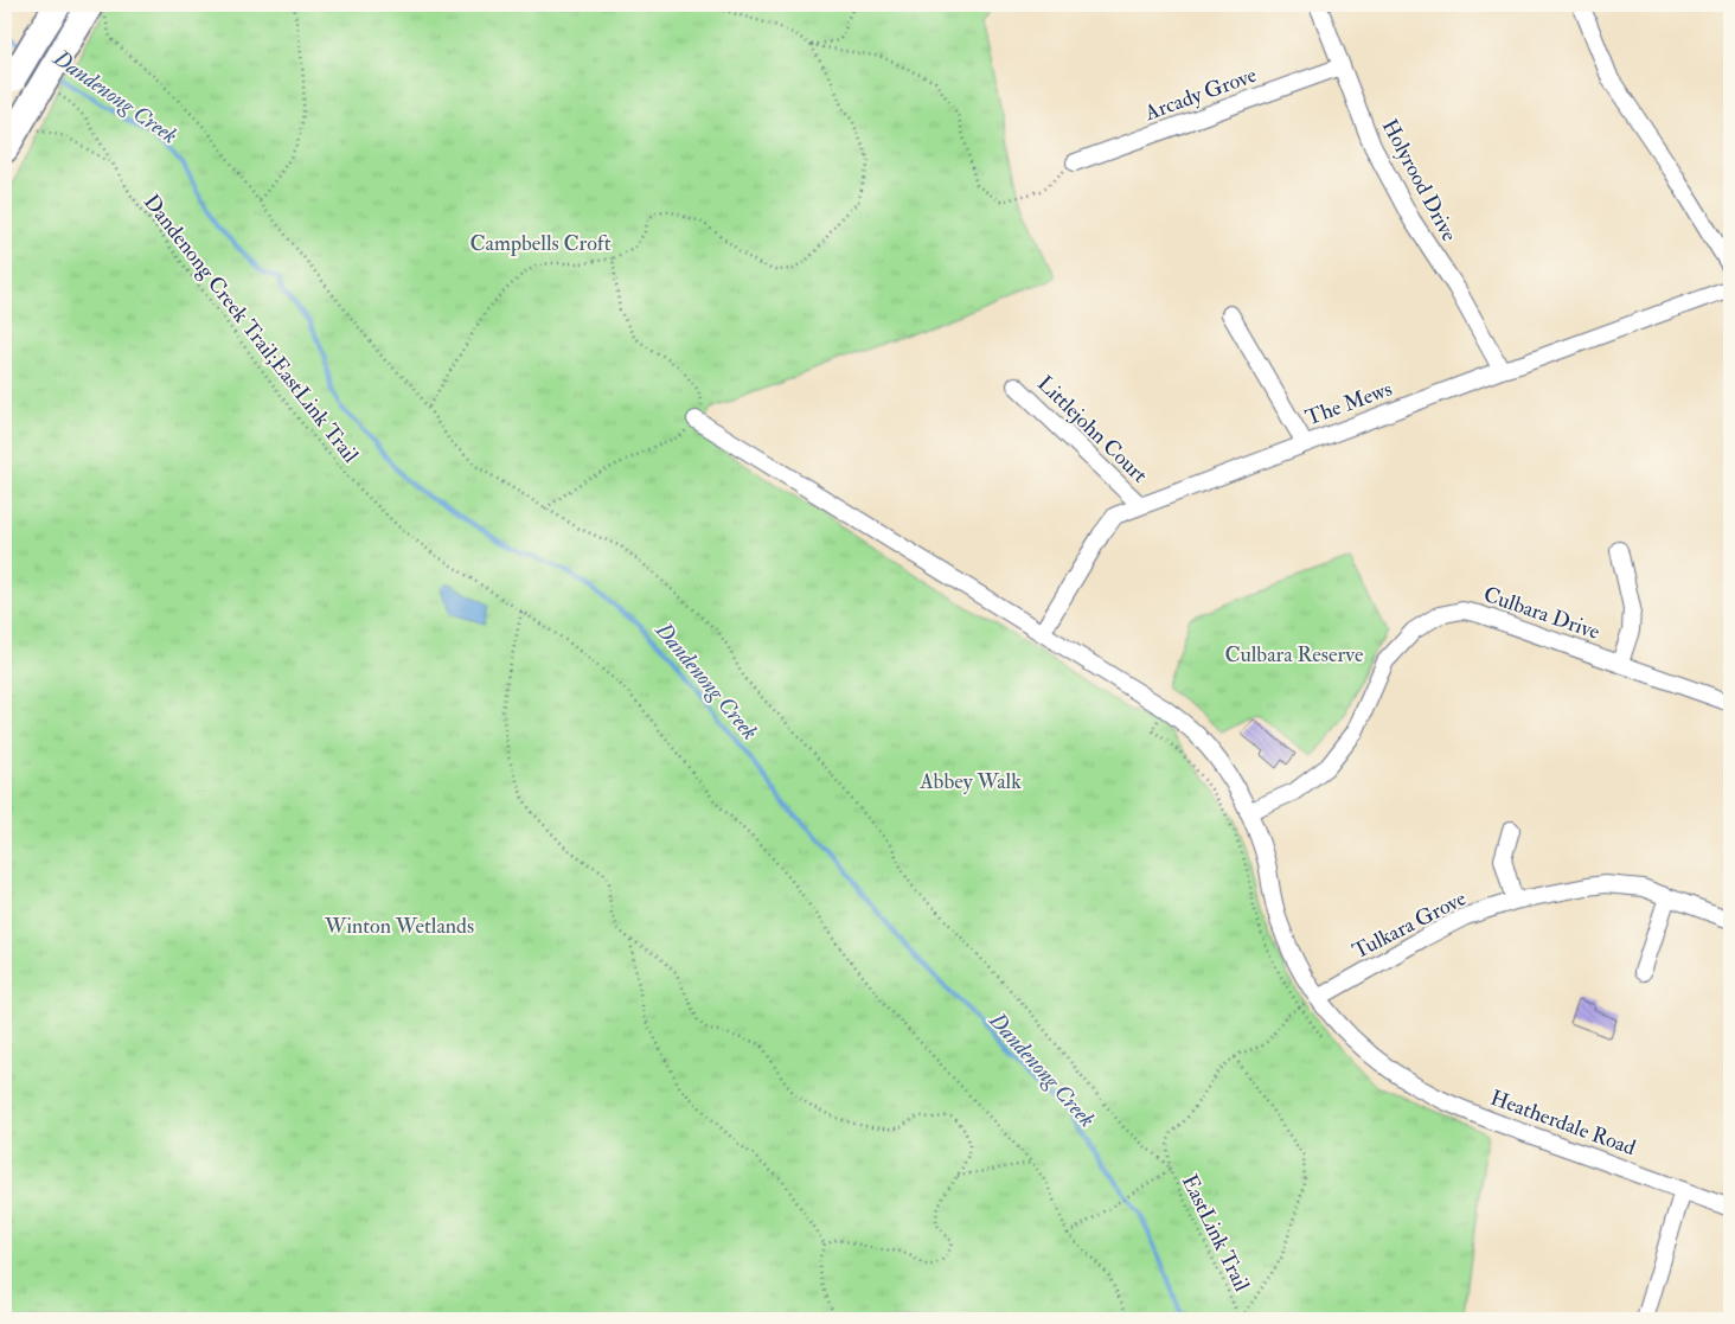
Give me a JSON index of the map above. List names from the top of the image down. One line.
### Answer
{"streets":{"street":["Arcady Grove","Holyrood Drive","The Mews","Littlejohn Court","Culbara Drive","Tulkara Grove","Heatherdale Road"],"path":["Dandenong Creek Trail;EastLink Trail","EastLink Trail"]},"crossings":[["Arcady Grove","Holyrood Drive"],["Holyrood Drive","The Mews"],["Dandenong Creek Trail;EastLink Trail","EastLink Trail"],["The Mews","Littlejohn Court"],["Tulkara Grove","Heatherdale Road"]],"water":["Dandenong Creek"],"parks":["Campbells Croft","Culbara Reserve","Abbey Walk","Winton Wetlands"]}
